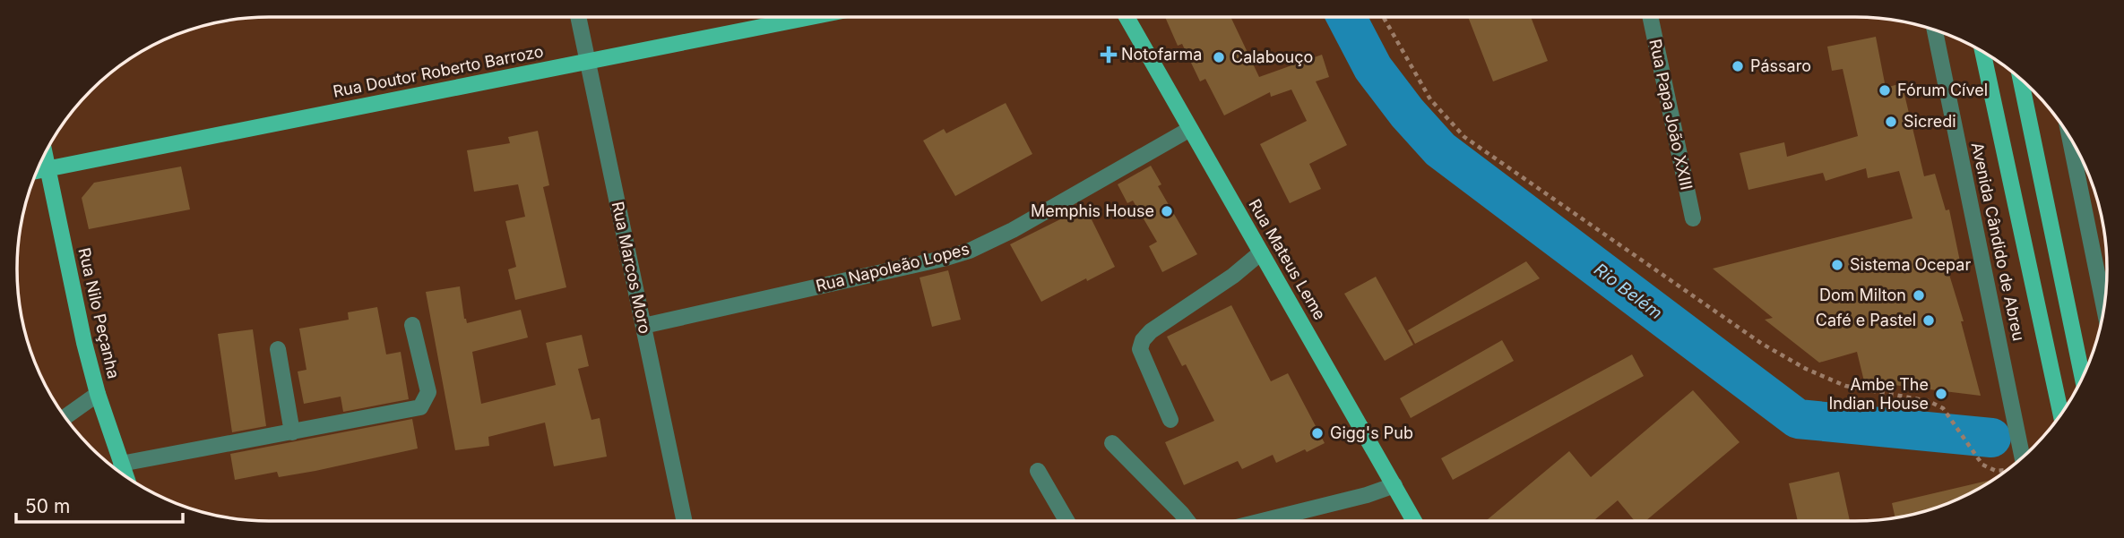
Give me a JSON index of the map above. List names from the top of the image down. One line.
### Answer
{"streets":{"main road":["Rua Doutor Roberto Barrozo","Avenida Cândido de Abreu","Rua Mateus Leme","Rua Nilo Peçanha"],"street":["Rua Papa João XXIII","Rua Marcos Moro","Rua Napoleão Lopes"]},"crossings":[["Rua Doutor Roberto Barrozo","Rua Marcos Moro"],["Rua Doutor Roberto Barrozo","Rua Nilo Peçanha"],["Rua Mateus Leme","Rua Napoleão Lopes"],["Rua Marcos Moro","Rua Napoleão Lopes"]],"water":["Rio Belém"],"places":{"health":["Notofarma"],"other":["Calabouço","Pássaro","Fórum Cível","Sicredi","Memphis House","Sistema Ocepar","Dom Milton","Café e Pastel","Ambe The Indian House","Gigg's Pub"]},"scale_bar":"50 m"}
